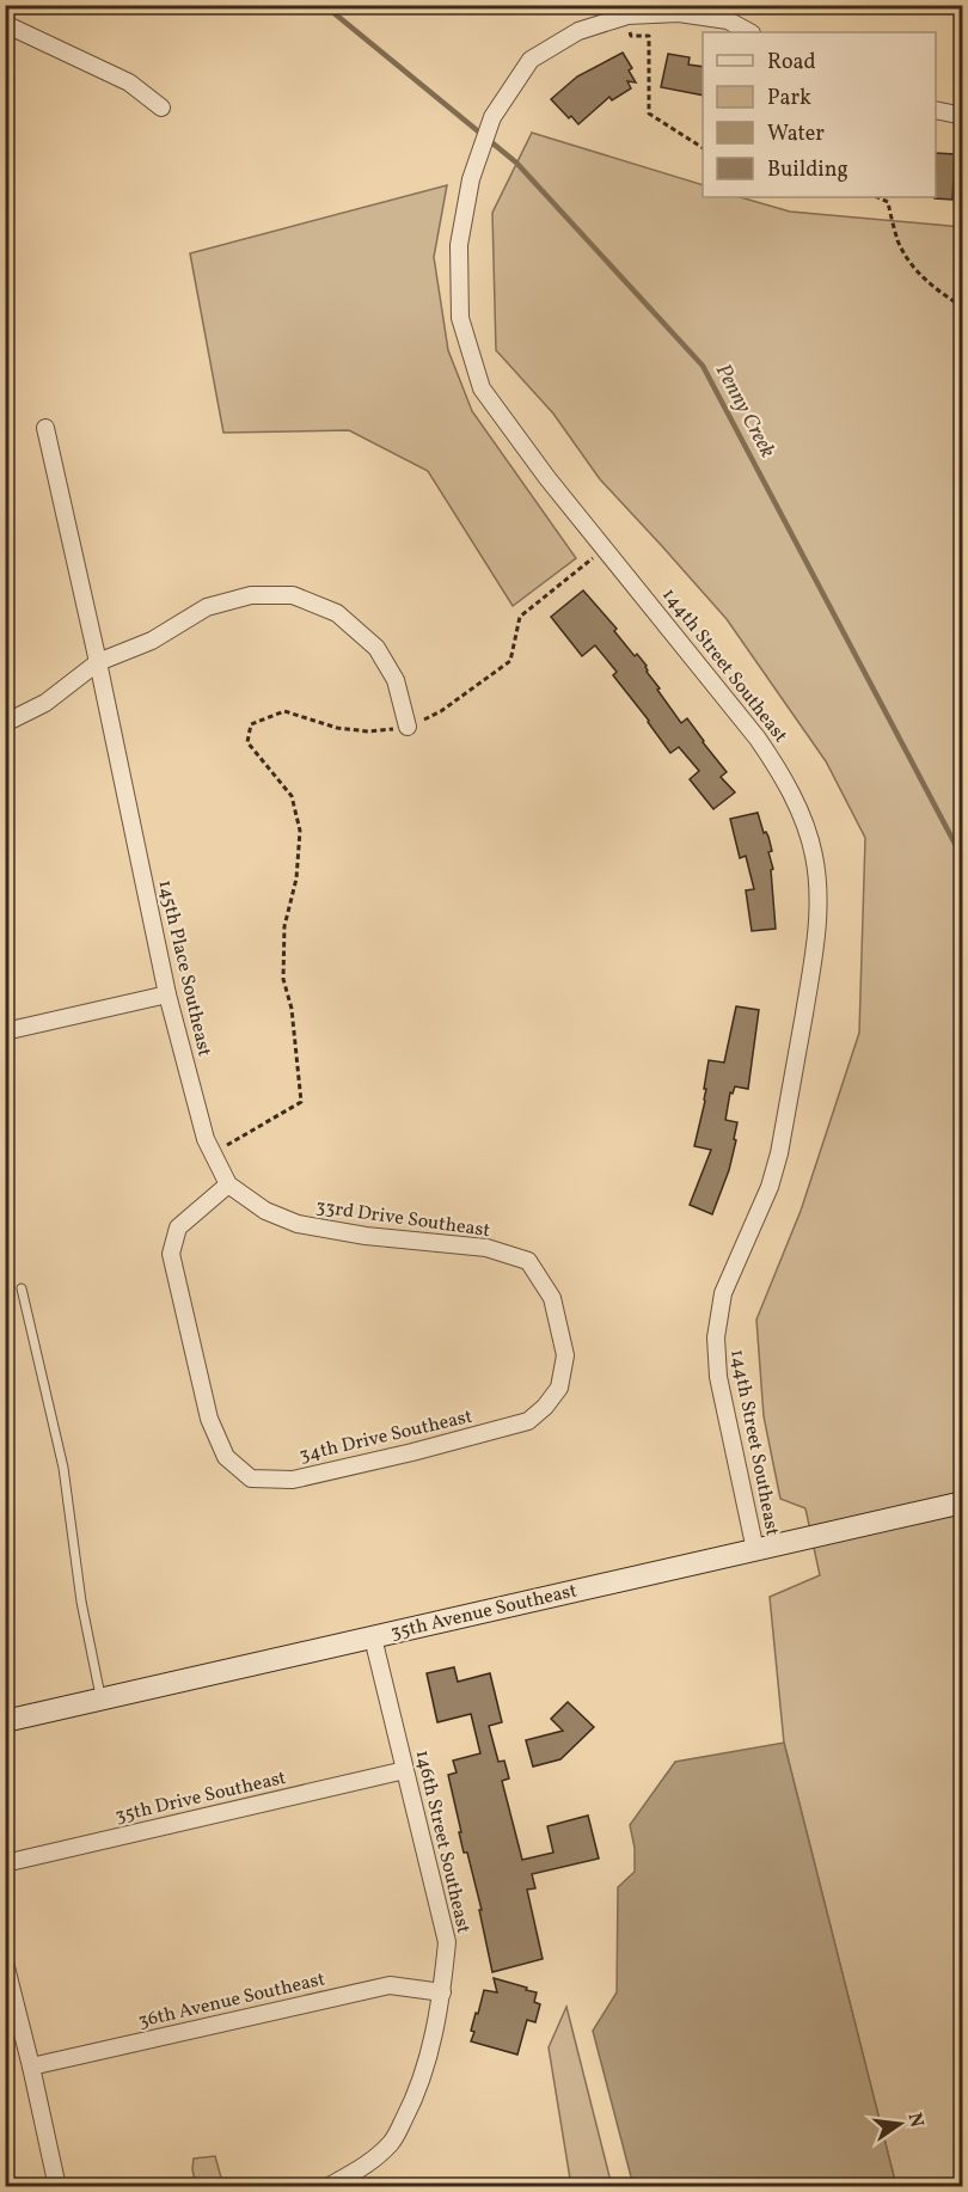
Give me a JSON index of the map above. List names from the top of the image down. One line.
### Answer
{"streets":{"street":["144th Street Southeast","145th Place Southeast","33rd Drive Southeast","34th Drive Southeast","35th Avenue Southeast","35th Drive Southeast","146th Street Southeast","36th Avenue Southeast"]},"crossings":[["144th Street Southeast","35th Avenue Southeast"],["145th Place Southeast","33rd Drive Southeast"],["145th Place Southeast","34th Drive Southeast"],["33rd Drive Southeast","34th Drive Southeast"],["35th Avenue Southeast","146th Street Southeast"],["35th Drive Southeast","146th Street Southeast"],["146th Street Southeast","36th Avenue Southeast"]],"water":["Penny Creek"],"legend":["Road","Park","Water","Building"],"north":"right"}
